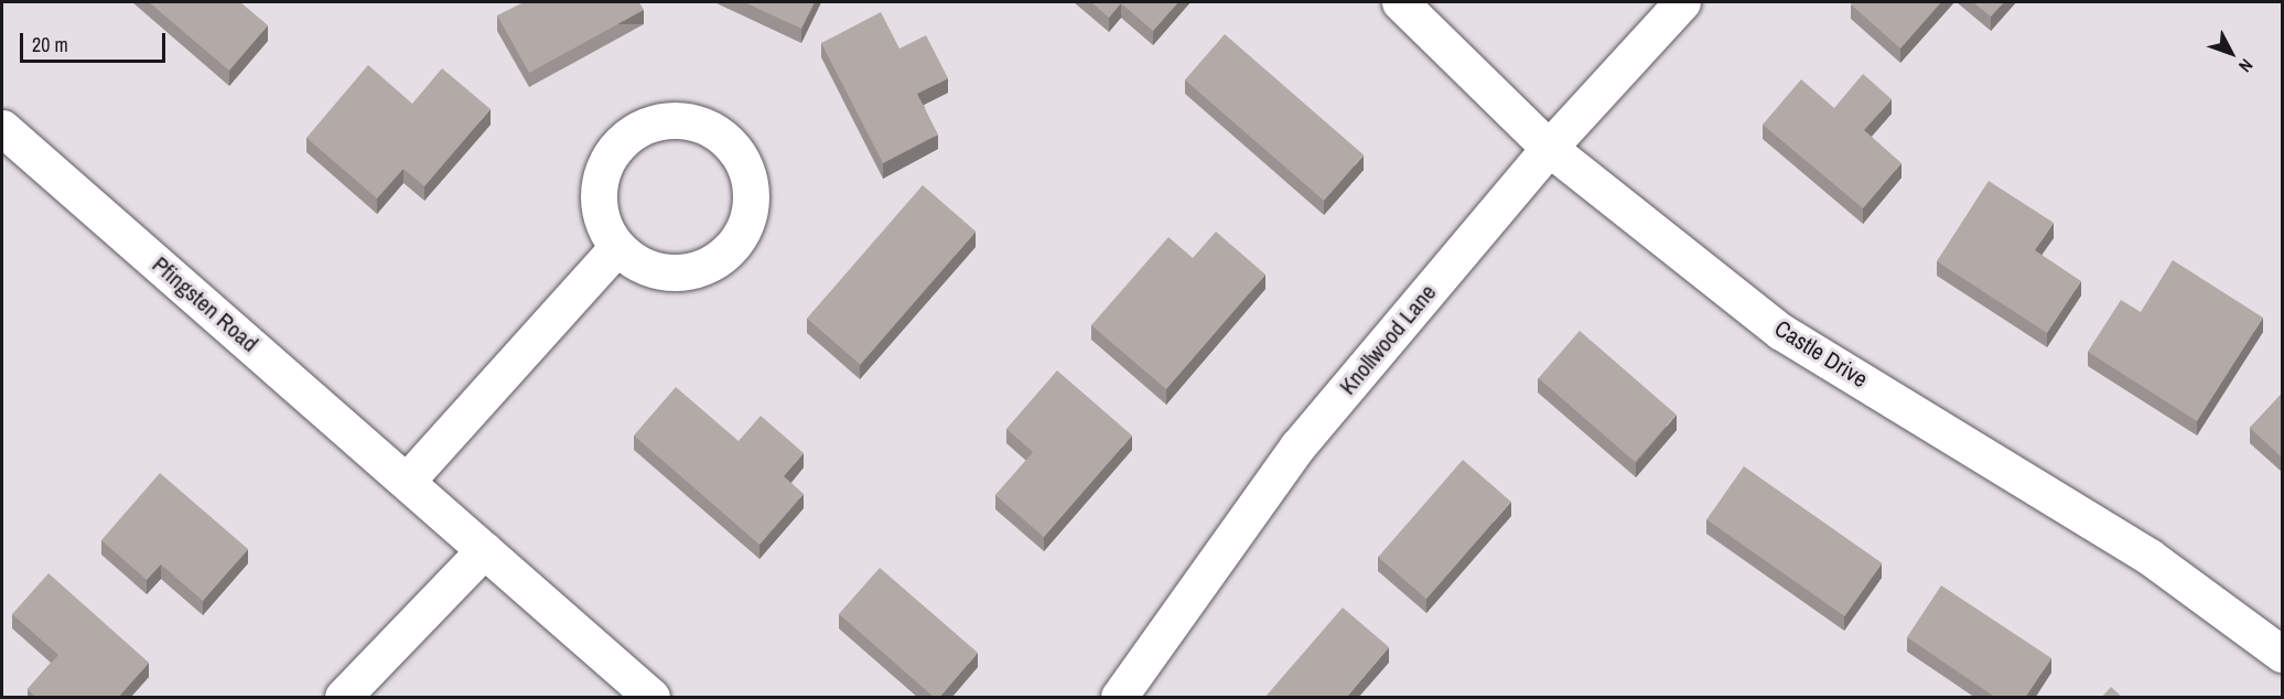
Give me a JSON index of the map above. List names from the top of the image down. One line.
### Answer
{"streets":{"street":["Pfingsten Road","Knollwood Lane","Castle Drive"]},"crossings":[["Knollwood Lane","Castle Drive"]],"scale_bar":"20 m","north":"bottom right"}
